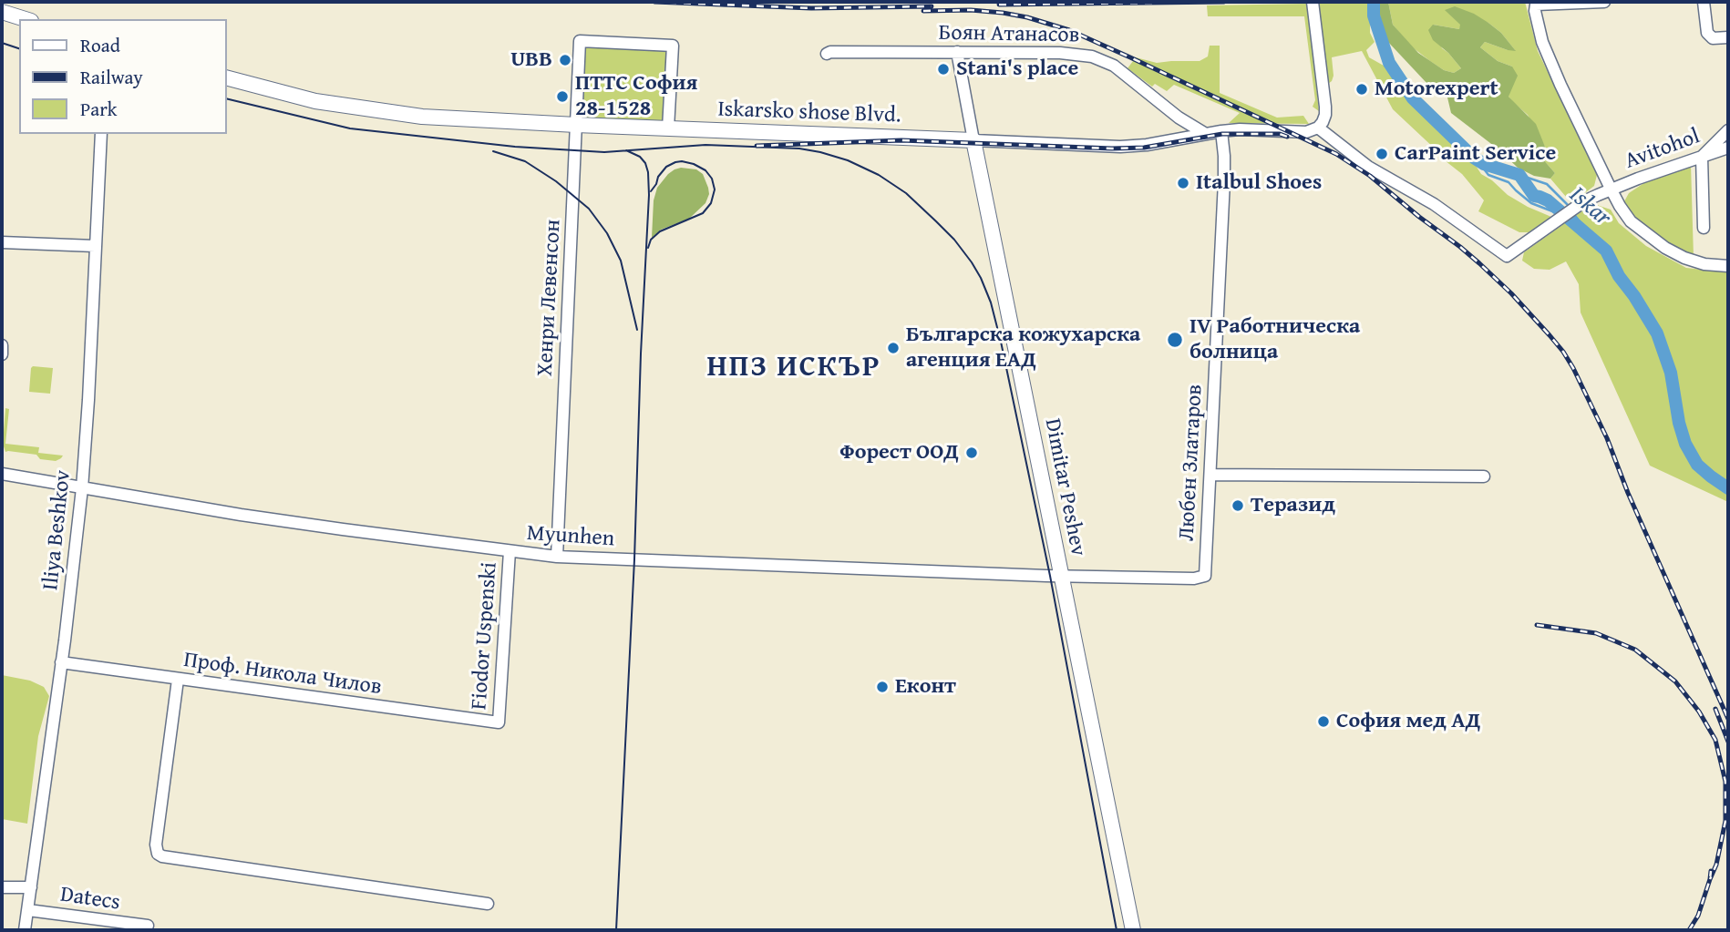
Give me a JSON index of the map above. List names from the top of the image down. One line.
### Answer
{"streets":{"main road":["Iskarsko shose Blvd.","Dimitar Peshev"],"street":["Боян Атанасов","Avitohol","Хенри Левенсон","Любен Златаров","Iliya Beshkov","Myunhen","Fiodor Uspenski","Проф. Никола Чилов","Datecs"]},"crossings":[["Боян Атанасов","Iskarsko shose Blvd."],["Боян Атанасов","Dimitar Peshev"],["Iskarsko shose Blvd.","Avitohol"],["Iskarsko shose Blvd.","Хенри Левенсон"],["Iskarsko shose Blvd.","Любен Златаров"],["Iskarsko shose Blvd.","Dimitar Peshev"],["Хенри Левенсон","Myunhen"],["Любен Златаров","Dimitar Peshev"],["Любен Златаров","Myunhen"],["Dimitar Peshev","Myunhen"],["Iliya Beshkov","Myunhen"],["Iliya Beshkov","Проф. Никола Чилов"],["Iliya Beshkov","Datecs"],["Myunhen","Fiodor Uspenski"],["Fiodor Uspenski","Проф. Никола Чилов"]],"districts":["НПЗ ИСКЪР"],"water":["Iskar"],"places":["UBB","Stani's place","Motorexpert","ПТТС София 28-1528","CarPaint Service","Italbul Shoes","IV Работническа болница","Българска кожухарска агенция ЕАД","Форест ООД","Теразид","Еконт","София мед АД"],"legend":["Road","Railway","Park"]}
